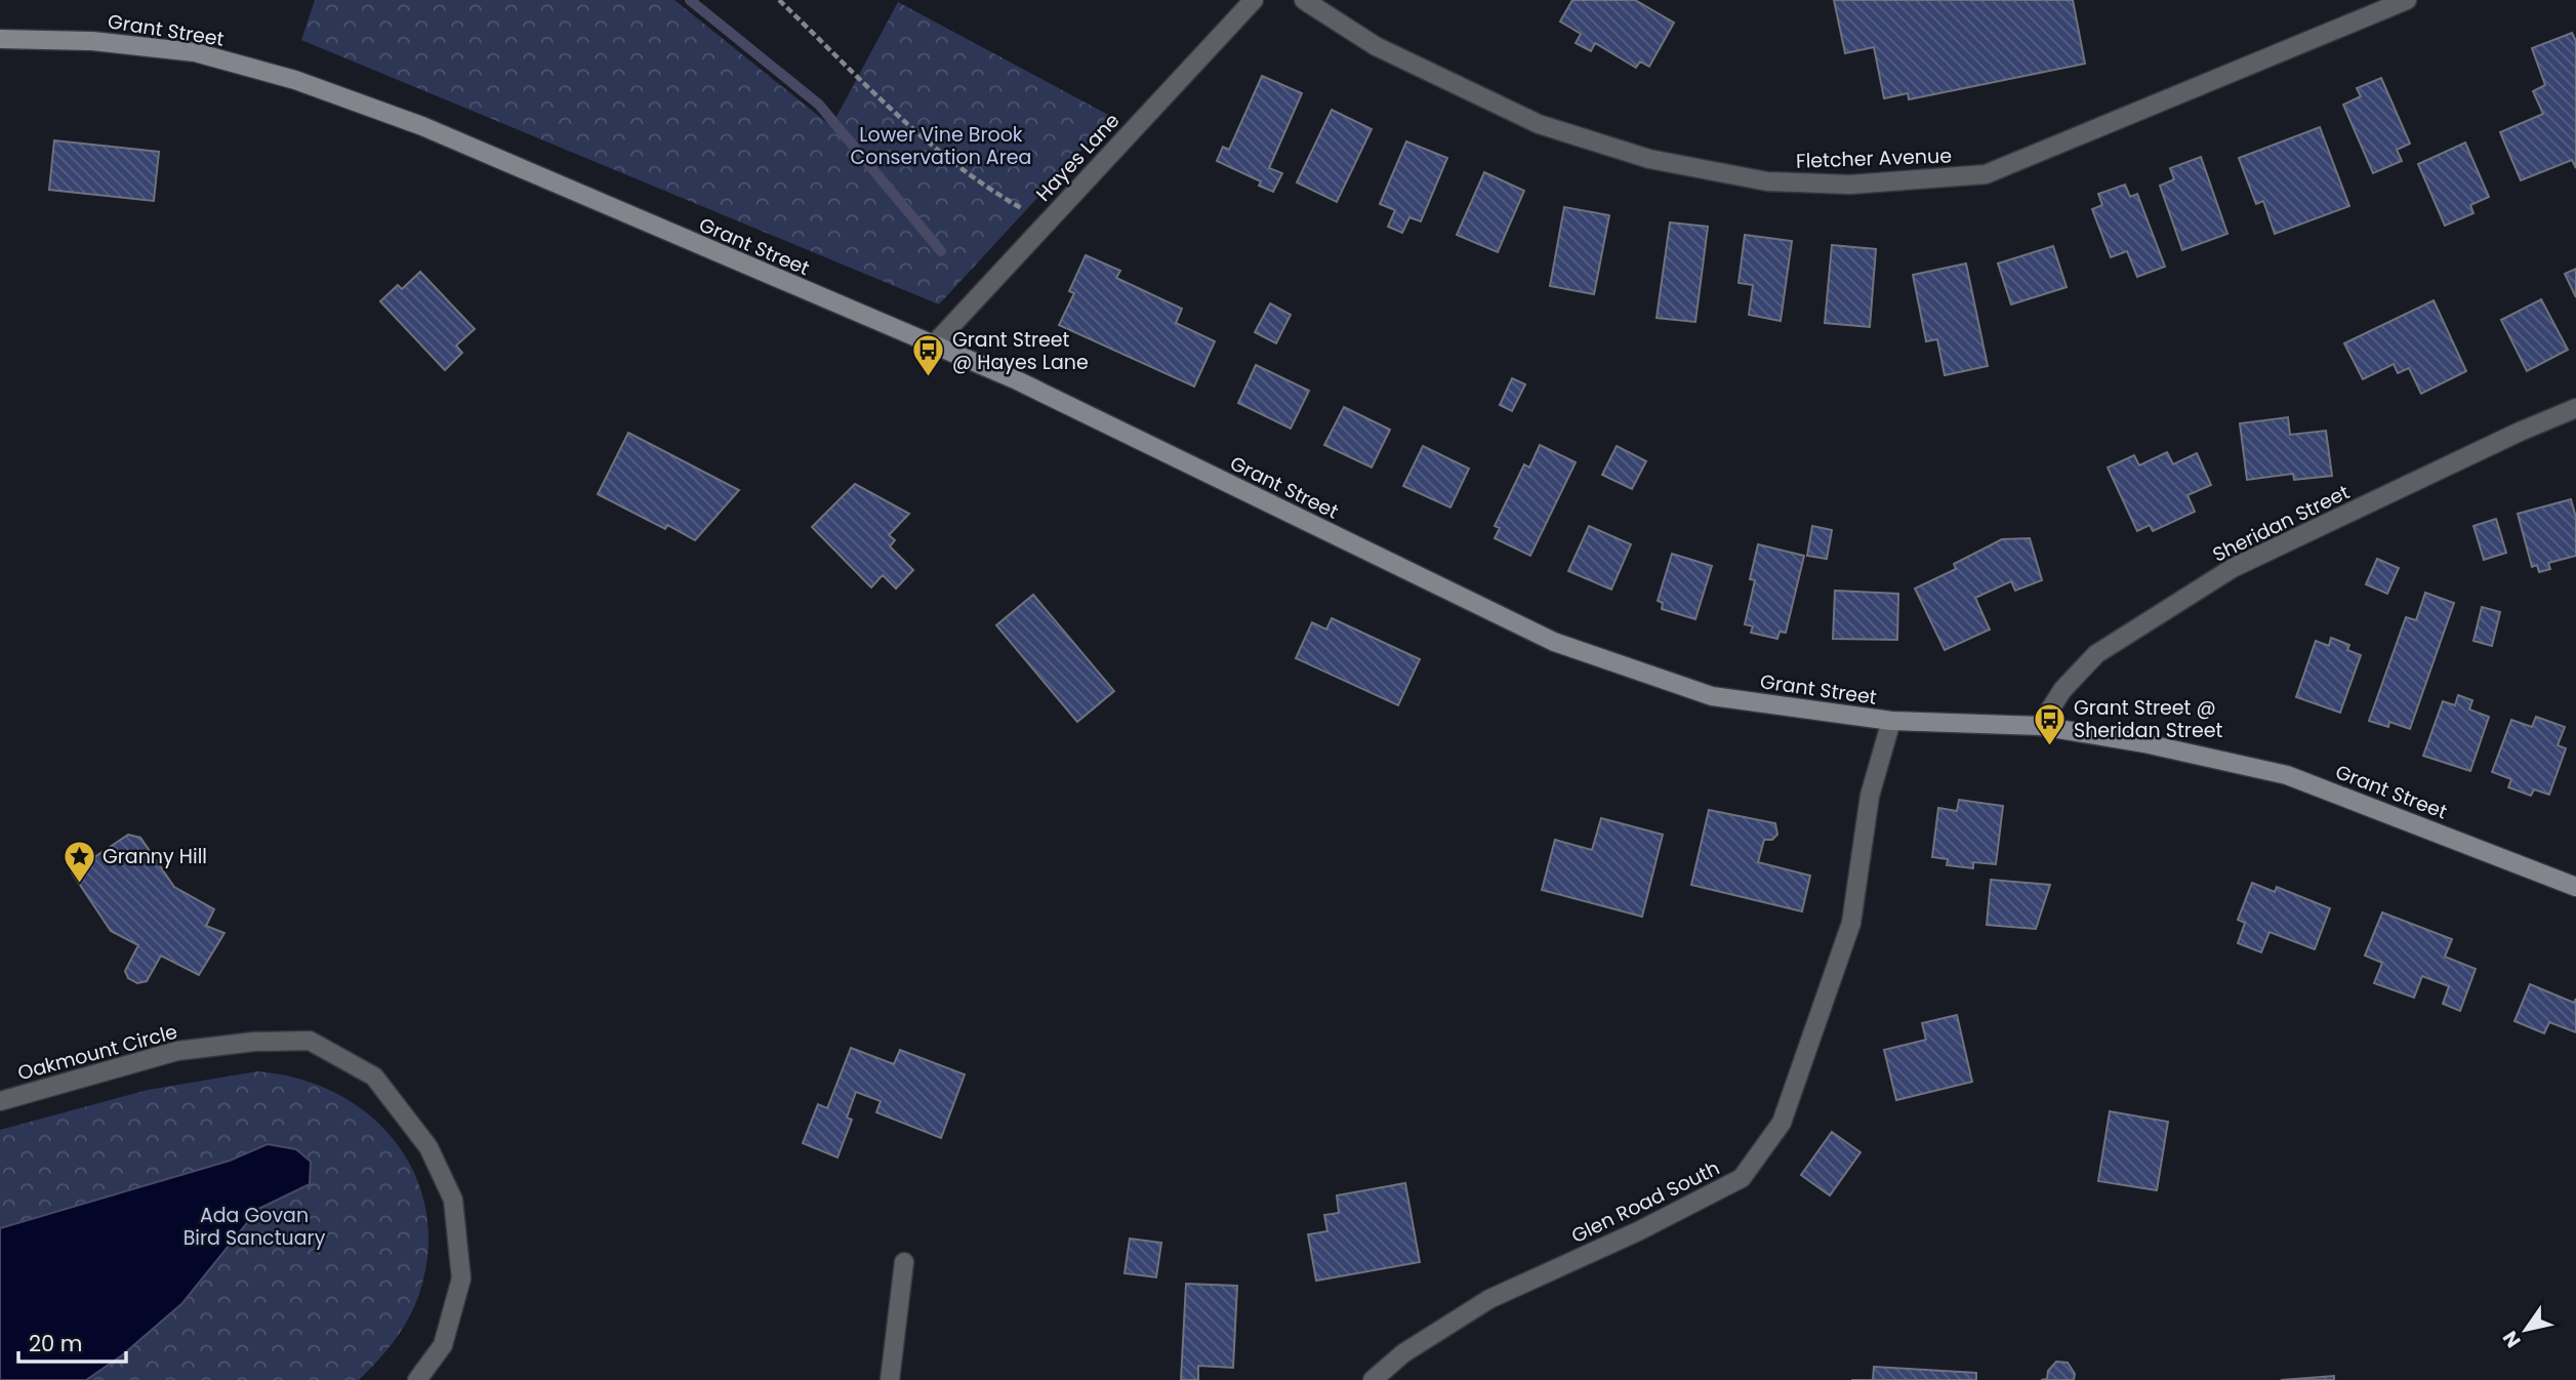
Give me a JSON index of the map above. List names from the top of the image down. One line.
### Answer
{"streets":{"street":["Grant Street","Hayes Lane","Fletcher Avenue","Sheridan Street","Oakmount Circle","Glen Road South"]},"crossings":[["Grant Street","Hayes Lane"],["Grant Street","Sheridan Street"],["Grant Street","Glen Road South"]],"parks":["Lower Vine Brook Conservation Area","Ada Govan Bird Sanctuary"],"places":{"bus stop":["Grant Street @ Hayes Lane","Grant Street @ Sheridan Street"],"place":["Granny Hill"]},"scale_bar":"20 m","north":"bottom left"}
